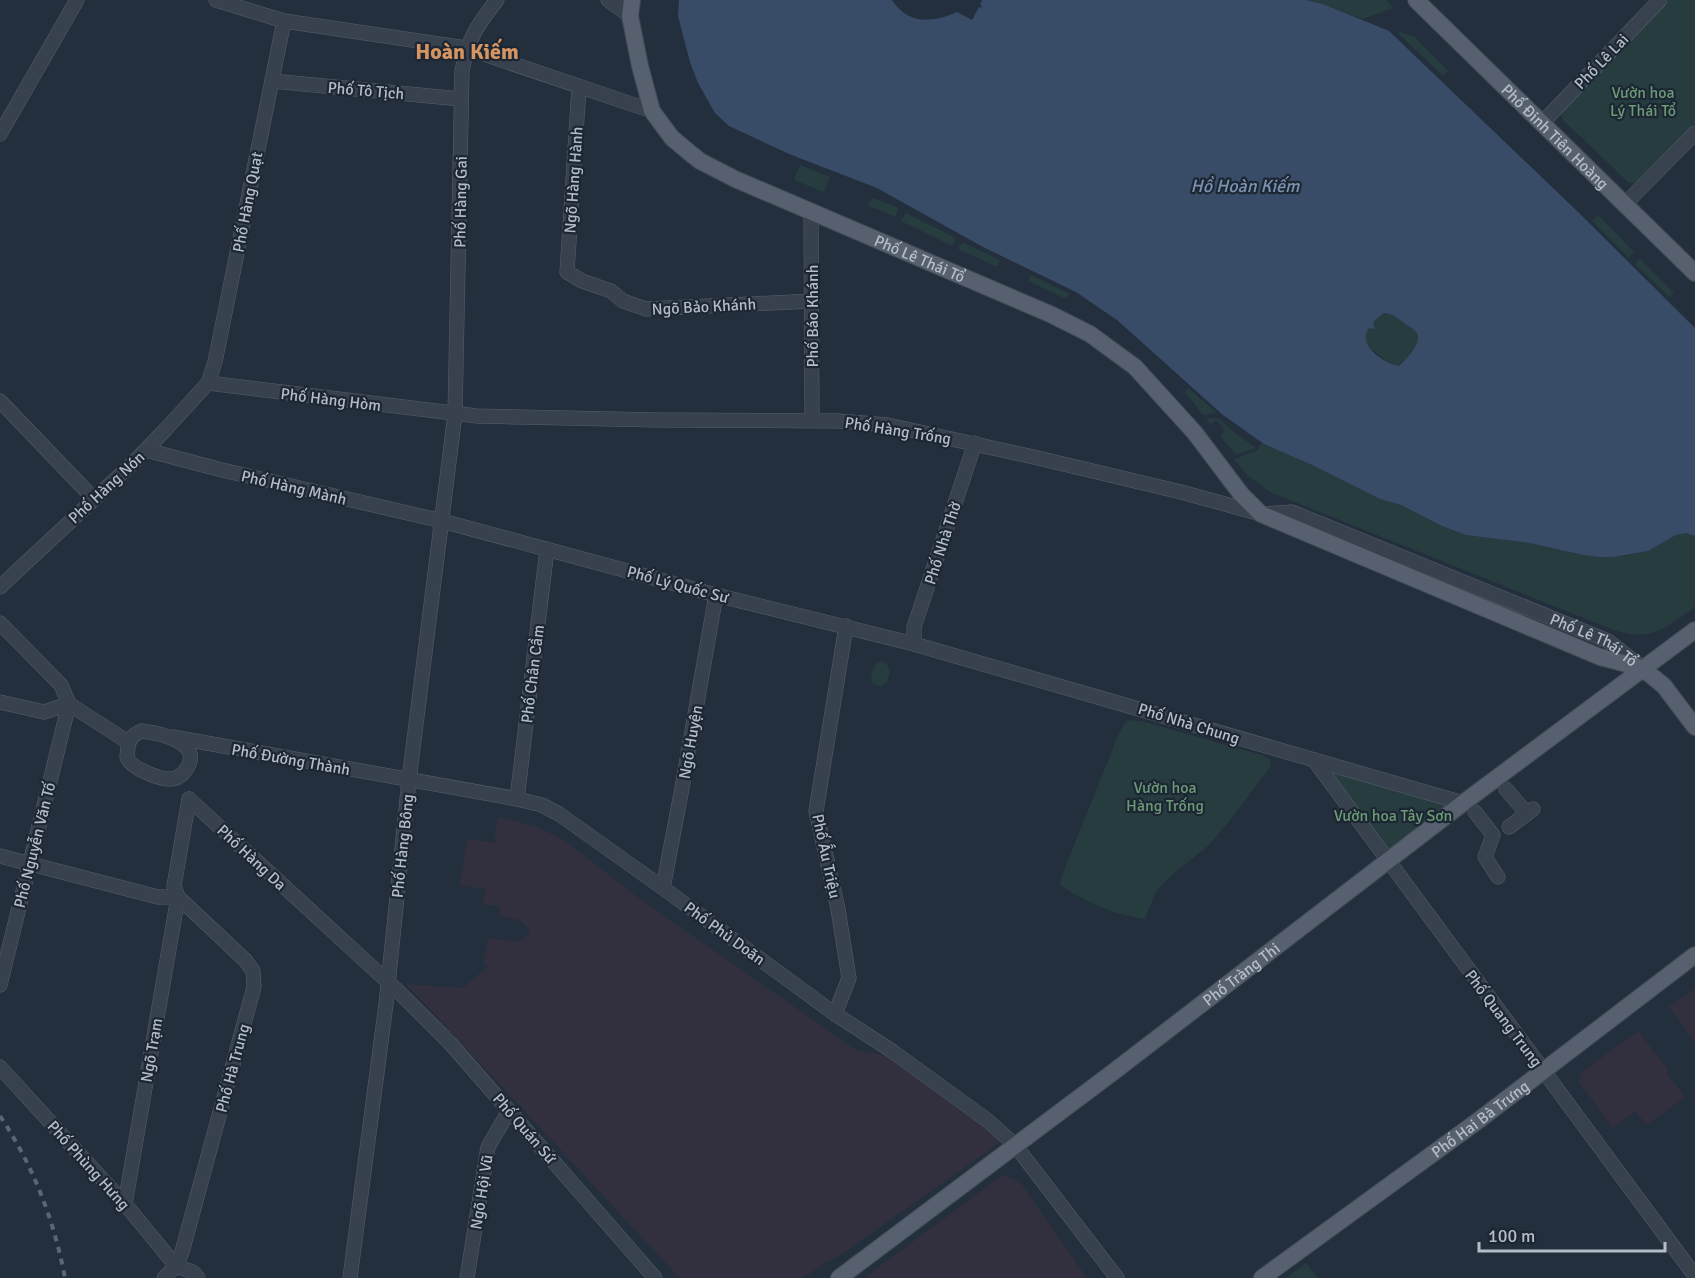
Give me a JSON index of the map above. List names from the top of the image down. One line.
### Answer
{"streets":{"main road":["Phố Đinh Tiên Hoàng","Phố Lê Thái Tổ","Phố Tràng Thi","Phố Hai Bà Trưng"],"street":["Phố Lê Lai","Phố Tô Tịch","Ngõ Hàng Hành","Phố Hàng Quạt","Phố Hàng Gai","Ngõ Bảo Khánh","Phố Báo Khánh","Phố Hàng Hòm","Phố Hàng Trống","Phố Hàng Nón","Phố Hàng Mành","Phố Nhà Thờ","Phố Lý Quốc Sư","Phố Chân Cầm","Phố Nhà Chung","Ngõ Huyện","Phố Đường Thành","Phố Nguyễn Văn Tố","Phố Hàng Bông","Phố Ấu Triệu","Phố Hàng Da","Phố Phủ Doãn","Phố Quang Trung","Ngõ Trạm","Phố Hà Trung","Phố Quán Sứ","Phố Phùng Hưng","Ngõ Hội Vũ"]},"crossings":[["Phố Lê Lai","Phố Đinh Tiên Hoàng"],["Phố Tô Tịch","Phố Hàng Quạt"],["Phố Tô Tịch","Phố Hàng Gai"],["Ngõ Hàng Hành","Ngõ Bảo Khánh"],["Phố Hàng Quạt","Phố Hàng Hòm"],["Phố Hàng Quạt","Phố Hàng Nón"],["Phố Hàng Gai","Phố Hàng Hòm"],["Phố Hàng Gai","Phố Hàng Trống"],["Phố Hàng Gai","Phố Hàng Bông"],["Phố Lê Thái Tổ","Phố Báo Khánh"],["Phố Lê Thái Tổ","Phố Hàng Trống"],["Phố Lê Thái Tổ","Phố Tràng Thi"],["Ngõ Bảo Khánh","Phố Báo Khánh"],["Phố Báo Khánh","Phố Hàng Trống"],["Phố Hàng Hòm","Phố Hàng Trống"],["Phố Hàng Hòm","Phố Hàng Nón"],["Phố Hàng Hòm","Phố Hàng Bông"],["Phố Hàng Trống","Phố Nhà Thờ"],["Phố Hàng Trống","Phố Hàng Bông"],["Phố Hàng Nón","Phố Hàng Mành"],["Phố Hàng Mành","Phố Lý Quốc Sư"],["Phố Hàng Mành","Phố Hàng Bông"],["Phố Nhà Thờ","Phố Lý Quốc Sư"],["Phố Nhà Thờ","Phố Nhà Chung"],["Phố Lý Quốc Sư","Phố Chân Cầm"],["Phố Lý Quốc Sư","Phố Nhà Chung"],["Phố Lý Quốc Sư","Ngõ Huyện"],["Phố Lý Quốc Sư","Phố Hàng Bông"],["Phố Lý Quốc Sư","Phố Ấu Triệu"],["Phố Chân Cầm","Phố Phủ Doãn"],["Phố Nhà Chung","Phố Tràng Thi"],["Phố Nhà Chung","Phố Quang Trung"],["Ngõ Huyện","Phố Phủ Doãn"],["Phố Đường Thành","Phố Hàng Bông"],["Phố Đường Thành","Phố Phủ Doãn"],["Phố Hàng Bông","Phố Hàng Da"],["Phố Hàng Bông","Phố Phủ Doãn"],["Phố Hàng Bông","Phố Quán Sứ"],["Phố Ấu Triệu","Phố Phủ Doãn"],["Phố Hàng Da","Ngõ Trạm"],["Phố Hàng Da","Phố Hà Trung"],["Phố Hàng Da","Phố Quán Sứ"],["Phố Phủ Doãn","Phố Tràng Thi"],["Phố Tràng Thi","Phố Quang Trung"],["Phố Quang Trung","Phố Hai Bà Trưng"],["Ngõ Trạm","Phố Hà Trung"],["Ngõ Trạm","Phố Phùng Hưng"],["Phố Hà Trung","Phố Phùng Hưng"],["Phố Quán Sứ","Ngõ Hội Vũ"]],"districts":["Hoàn Kiếm"],"water":["Hồ Hoàn Kiếm"],"parks":["Vườn hoa Lý Thái Tổ","Vườn hoa Hàng Trống","Vườn hoa Tây Sơn"],"scale_bar":"100 m"}
